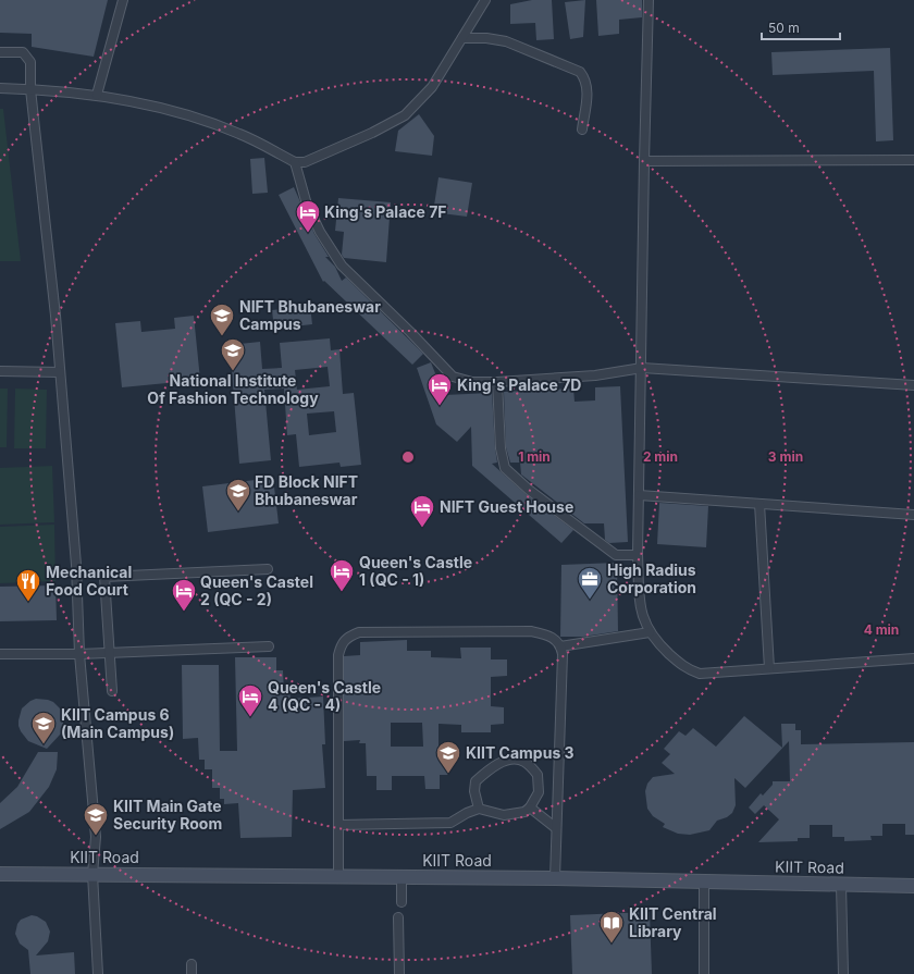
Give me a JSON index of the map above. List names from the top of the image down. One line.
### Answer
{"streets":{"main road":["KIIT Road"]},"places":{"hotel":["King's Palace 7F","King's Palace 7D","NIFT Guest House","Queen's Castle 1 (QC - 1)","Queen's Castel 2 (QC - 2)","Queen's Castle 4 (QC - 4)"],"school or university":["NIFT Bhubaneswar Campus","National Institute Of Fashion Technology","FD Block NIFT Bhubaneswar","KIIT Campus 6 (Main Campus)","KIIT Campus 3","KIIT Main Gate Security Room"],"office":["High Radius Corporation"],"restaurant":["Mechanical Food Court"],"library":["KIIT Central Library"]},"scale_bar":"50 m","rings":["1 min","2 min","3 min","4 min"]}
